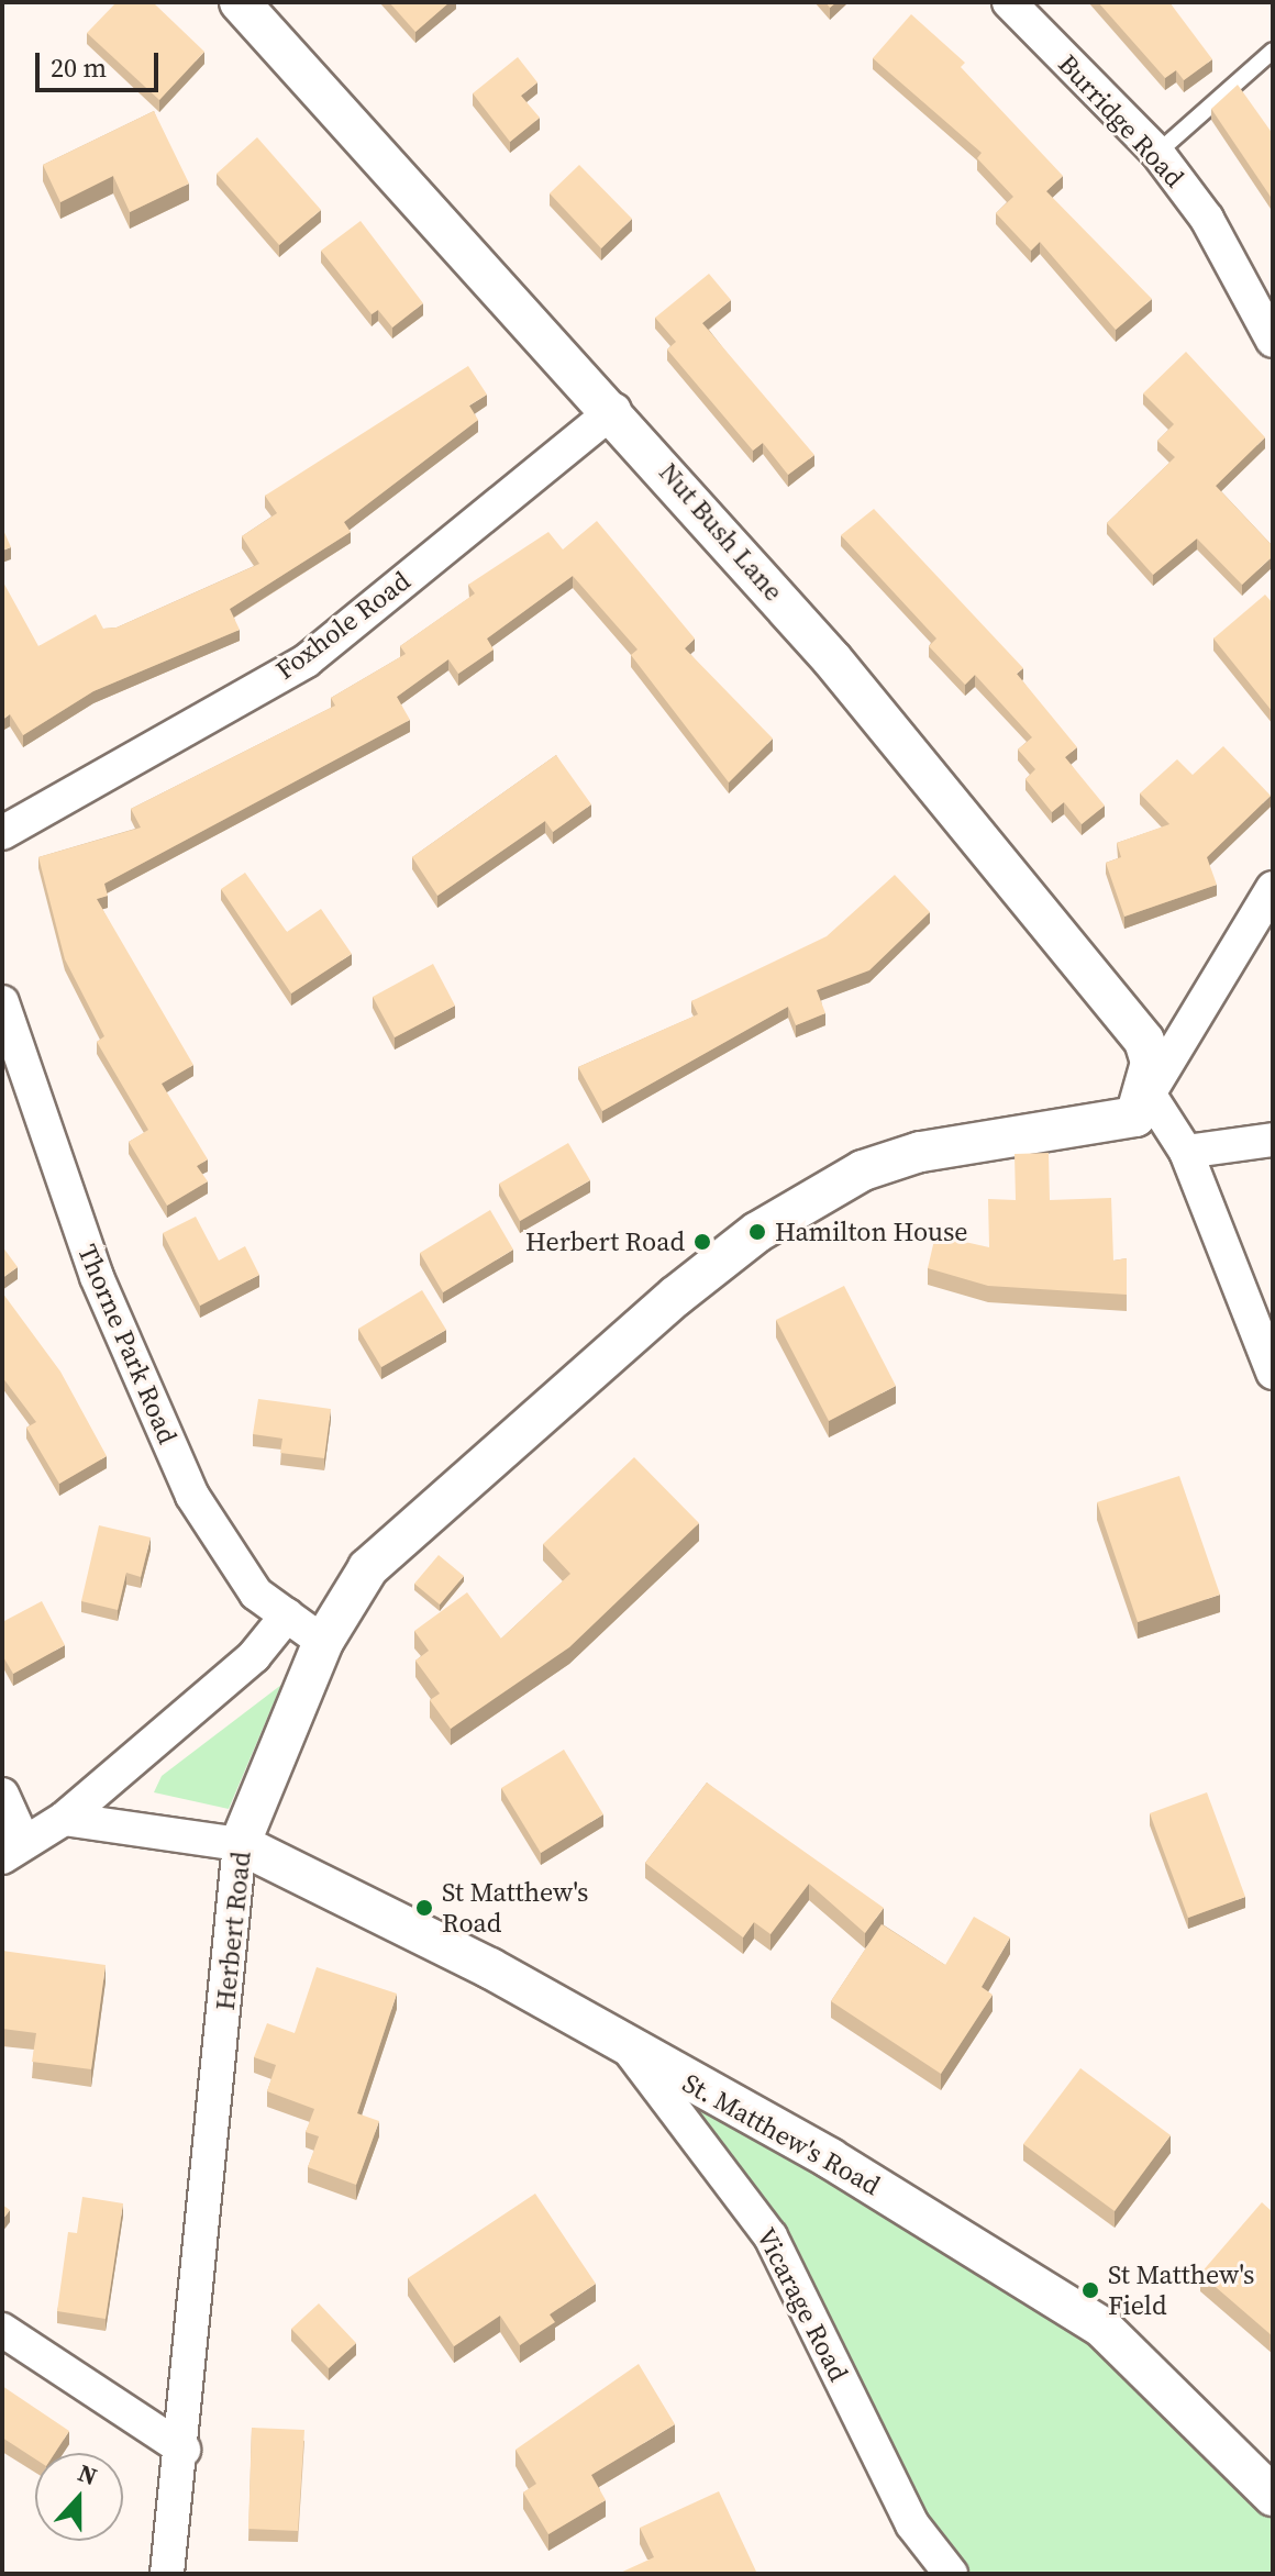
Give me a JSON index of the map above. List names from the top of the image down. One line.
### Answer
{"streets":{"street":["Burridge Road","Nut Bush Lane","Foxhole Road","Thorne Park Road","Herbert Road","St. Matthew's Road","Vicarage Road"]},"crossings":[["Nut Bush Lane","Foxhole Road"],["Nut Bush Lane","Herbert Road"],["Thorne Park Road","Herbert Road"],["Herbert Road","St. Matthew's Road"],["St. Matthew's Road","Vicarage Road"]],"places":["Hamilton House","Herbert Road","St Matthew's Road","St Matthew's Field"],"scale_bar":"20 m","north":"top"}
